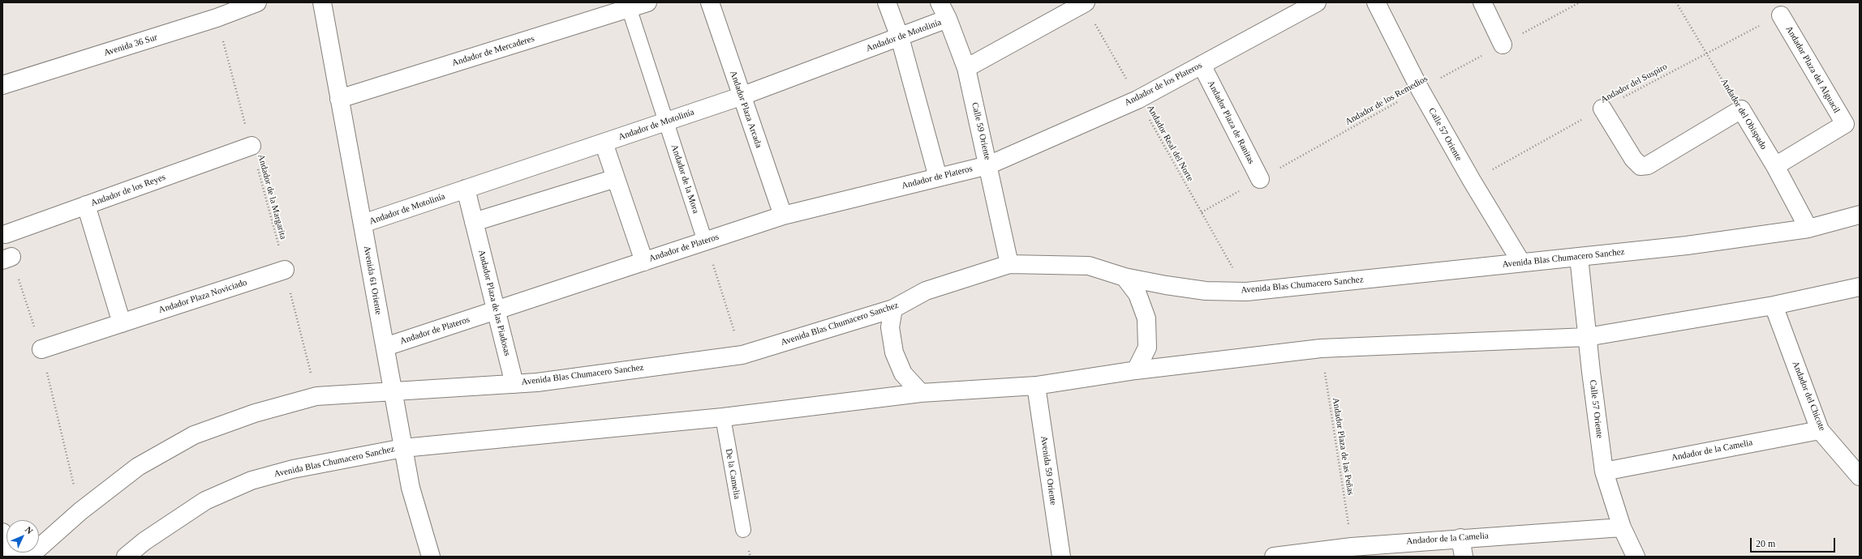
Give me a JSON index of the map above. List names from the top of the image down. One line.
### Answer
{"streets":{"street":["Andador de Motolinía","Avenida 36 Sur","Andador de Mercaderes","Andador Plaza del Alguacil","Andador de los Plateros","Andador Plaza Arcada","Andador del Obispado","Andador Plaza de Ranitas","Calle 59 Oriente","Calle 57 Oriente","Andador de Plateros","Andador de los Reyes","Avenida Blas Chumacero Sanchez","Avenida 61 Oriente","Andador Plaza Noviciado","Andador Plaza de las Piadosas","Andador del Chicote","Andador de la Camelia","Avenida 59 Oriente"],"lane":["Andador de la Mora","De la Camelia"],"path":["Andador del Suspiro","Andador de los Remedios","Andador Real del Norte","Andador de la Margarita","Andador Plaza de las Peñas"]},"crossings":[["Andador de Motolinía","Andador Plaza Arcada"],["Andador de Motolinía","Calle 59 Oriente"],["Andador de Motolinía","Andador de la Mora"],["Andador de Motolinía","Avenida 61 Oriente"],["Andador de Motolinía","Andador Plaza de las Piadosas"],["Avenida 36 Sur","Andador de la Margarita"],["Andador de Mercaderes","Andador de la Mora"],["Andador de Mercaderes","Avenida 61 Oriente"],["Andador Plaza del Alguacil","Andador del Suspiro"],["Andador Plaza del Alguacil","Andador del Obispado"],["Andador del Suspiro","Andador del Obispado"],["Andador del Suspiro","Calle 57 Oriente"],["Andador de los Plateros","Andador Plaza de Ranitas"],["Andador de los Plateros","Calle 59 Oriente"],["Andador de los Plateros","Andador Real del Norte"],["Andador de los Plateros","Andador de Plateros"],["Andador de los Remedios","Andador Plaza de Ranitas"],["Andador de los Remedios","Calle 57 Oriente"],["Andador de los Remedios","Andador Real del Norte"],["Andador Plaza Arcada","Andador de Plateros"],["Andador del Obispado","Avenida Blas Chumacero Sanchez"],["Calle 59 Oriente","Andador de Plateros"],["Calle 59 Oriente","Avenida Blas Chumacero Sanchez"],["Calle 57 Oriente","Avenida Blas Chumacero Sanchez"],["Calle 57 Oriente","Andador de la Camelia"],["Andador Real del Norte","Avenida Blas Chumacero Sanchez"],["Andador de Plateros","Andador de la Mora"],["Andador de Plateros","Avenida 61 Oriente"],["Andador de Plateros","Andador Plaza de las Piadosas"],["Andador de los Reyes","Andador de la Margarita"],["Andador de la Margarita","Avenida Blas Chumacero Sanchez"],["Andador de la Margarita","Andador Plaza Noviciado"],["Avenida Blas Chumacero Sanchez","Avenida 61 Oriente"],["Avenida Blas Chumacero Sanchez","Andador Plaza de las Piadosas"],["Avenida Blas Chumacero Sanchez","Andador del Chicote"],["Avenida Blas Chumacero Sanchez","Andador Plaza de las Peñas"],["Avenida Blas Chumacero Sanchez","Avenida 59 Oriente"],["Avenida Blas Chumacero Sanchez","De la Camelia"],["Andador del Chicote","Andador de la Camelia"],["Andador Plaza de las Peñas","Andador de la Camelia"]],"scale_bar":"20 m","north":"top right"}
